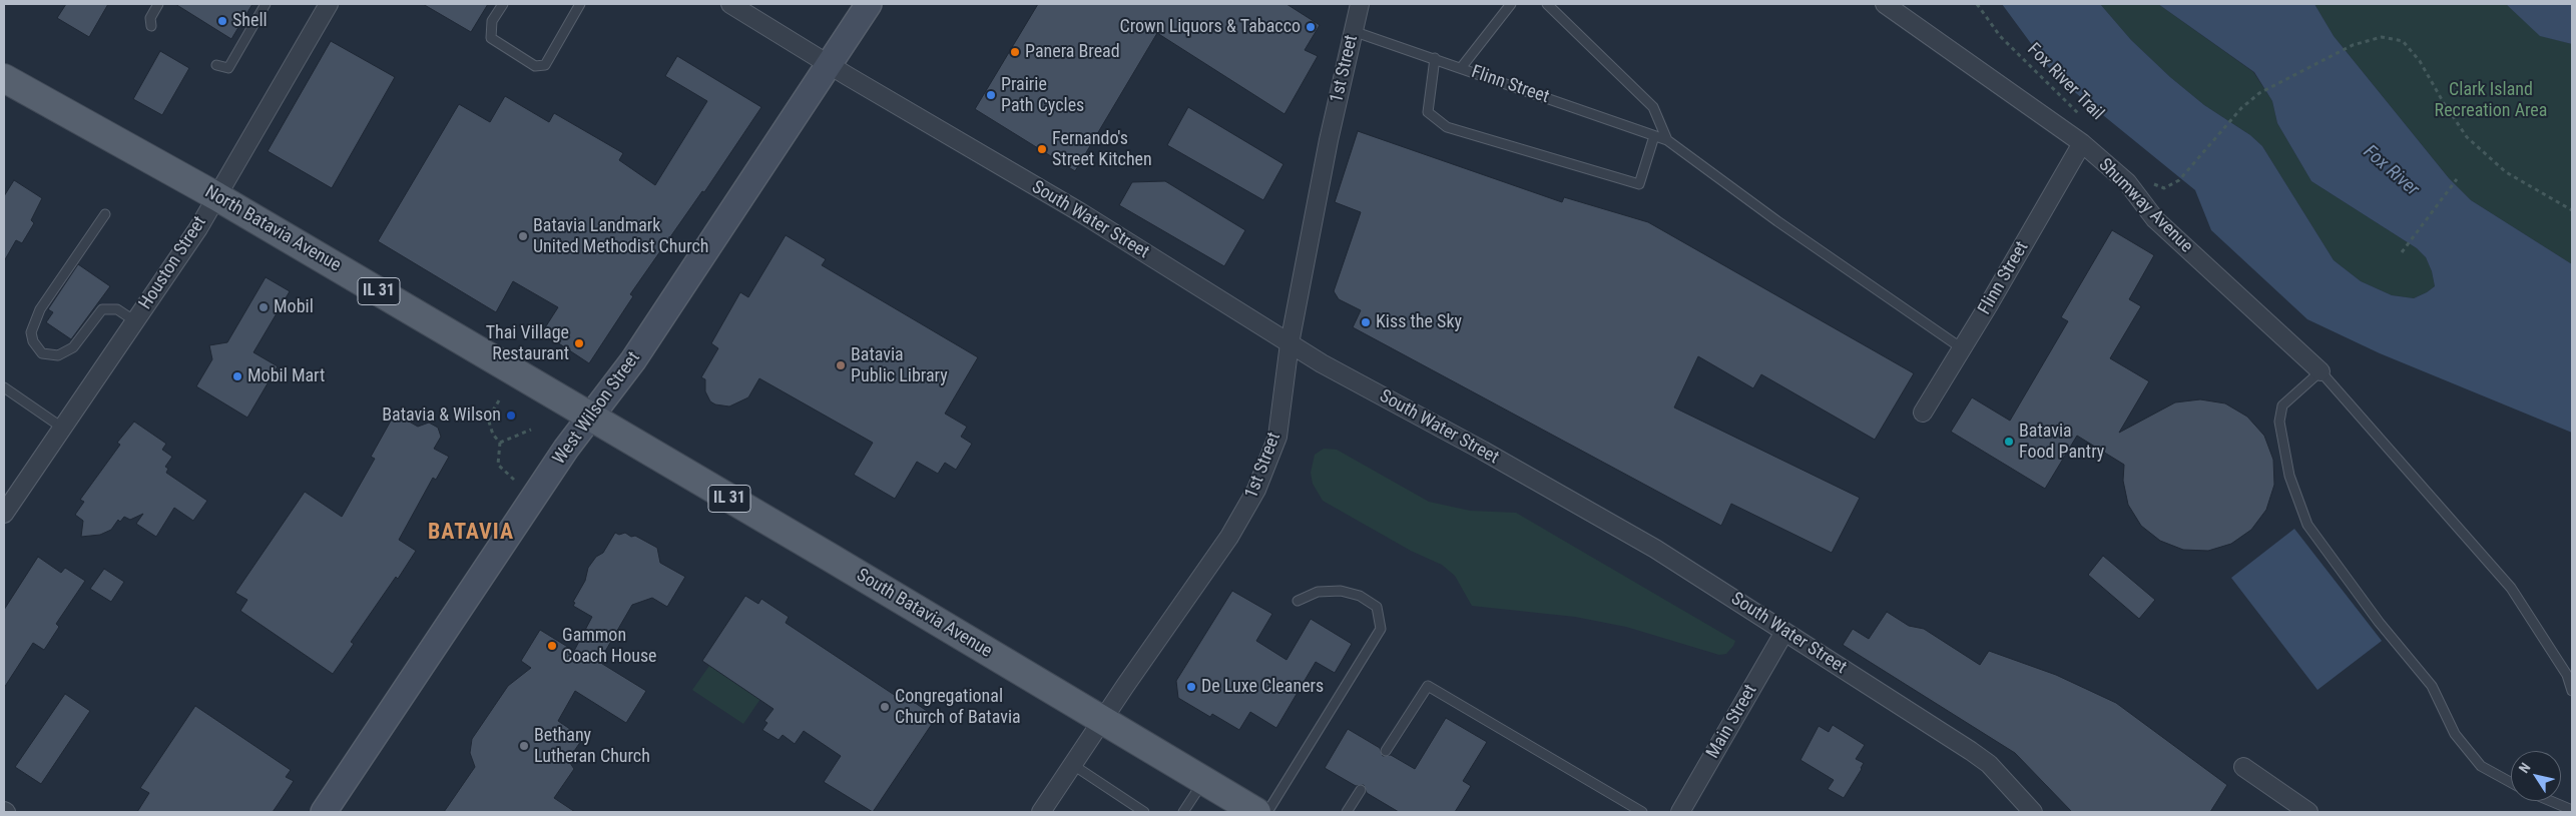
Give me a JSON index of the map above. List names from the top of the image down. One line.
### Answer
{"streets":{"main road":["North Batavia Avenue","IL 31","West Wilson Street","South Batavia Avenue"],"street":["1st Street","Flinn Street","Shumway Avenue","South Water Street","Houston Street","Main Street"],"path":["Fox River Trail"]},"crossings":[["1st Street","Flinn Street"],["1st Street","South Water Street"],["1st Street","South Batavia Avenue"],["Flinn Street","Shumway Avenue"],["South Water Street","West Wilson Street"],["South Water Street","Main Street"],["North Batavia Avenue","Houston Street"],["North Batavia Avenue","West Wilson Street"],["North Batavia Avenue","South Batavia Avenue"],["West Wilson Street","South Batavia Avenue"]],"districts":["BATAVIA"],"water":["Fox River"],"parks":["Clark Island Recreation Area"],"places":["Shell","Crown Liquors & Tabacco","Panera Bread","Prairie Path Cycles","Fernando's Street Kitchen","Batavia Landmark United Methodist Church","Mobil","Kiss the Sky","Thai Village Restaurant","Batavia Public Library","Mobil Mart","Batavia & Wilson","Batavia Food Pantry","Gammon Coach House","De Luxe Cleaners","Congregational Church of Batavia","Bethany Lutheran Church"],"north":"top left"}
